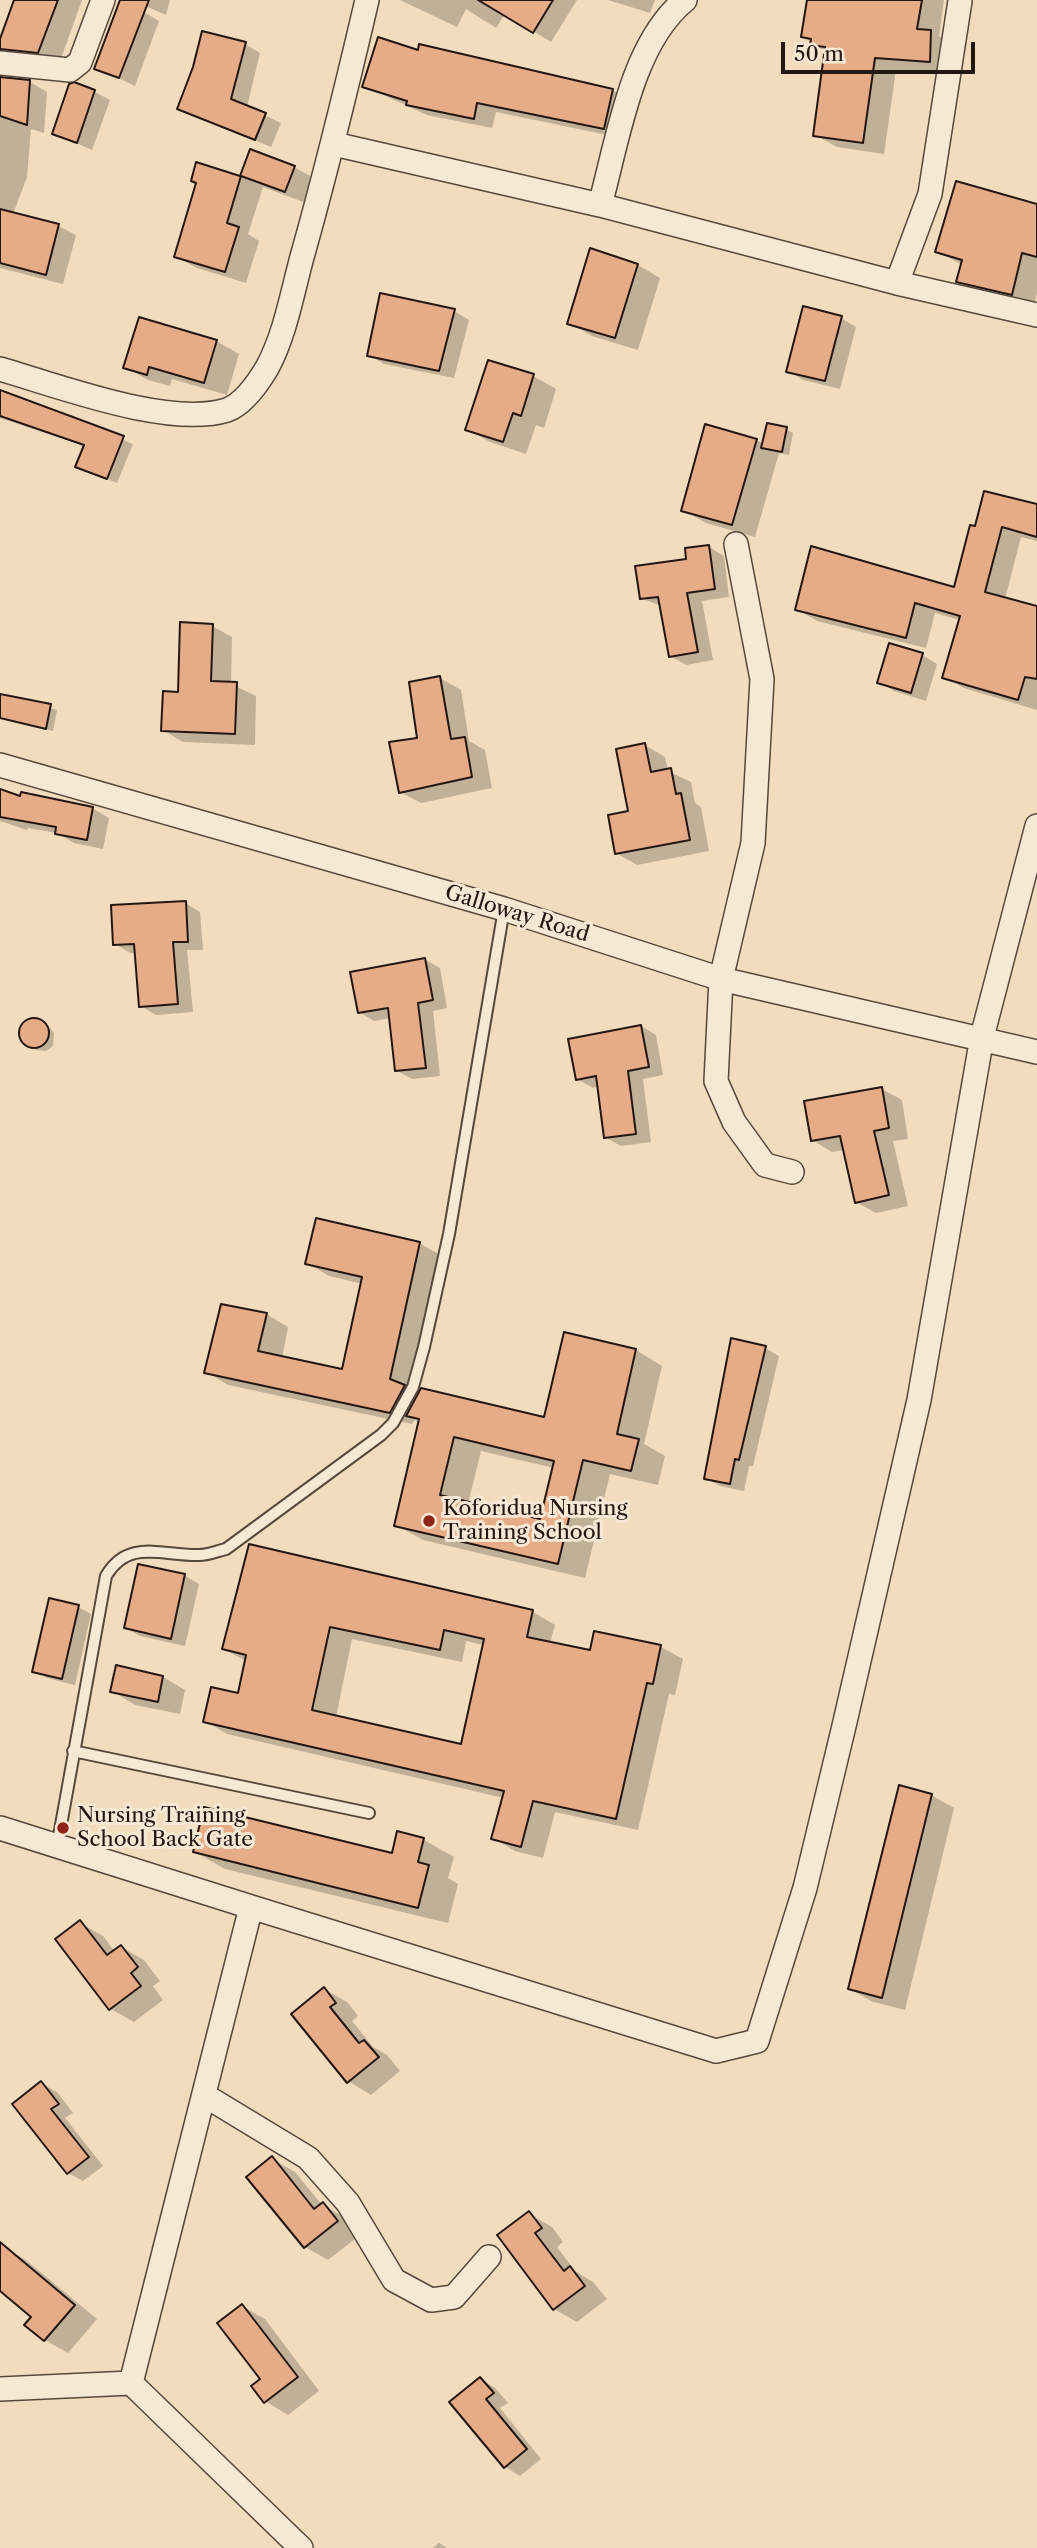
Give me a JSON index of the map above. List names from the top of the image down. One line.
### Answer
{"streets":{"street":["Galloway Road"]},"places":["Koforidua Nursing Training School","Nursing Training School Back Gate"],"scale_bar":"50 m"}
